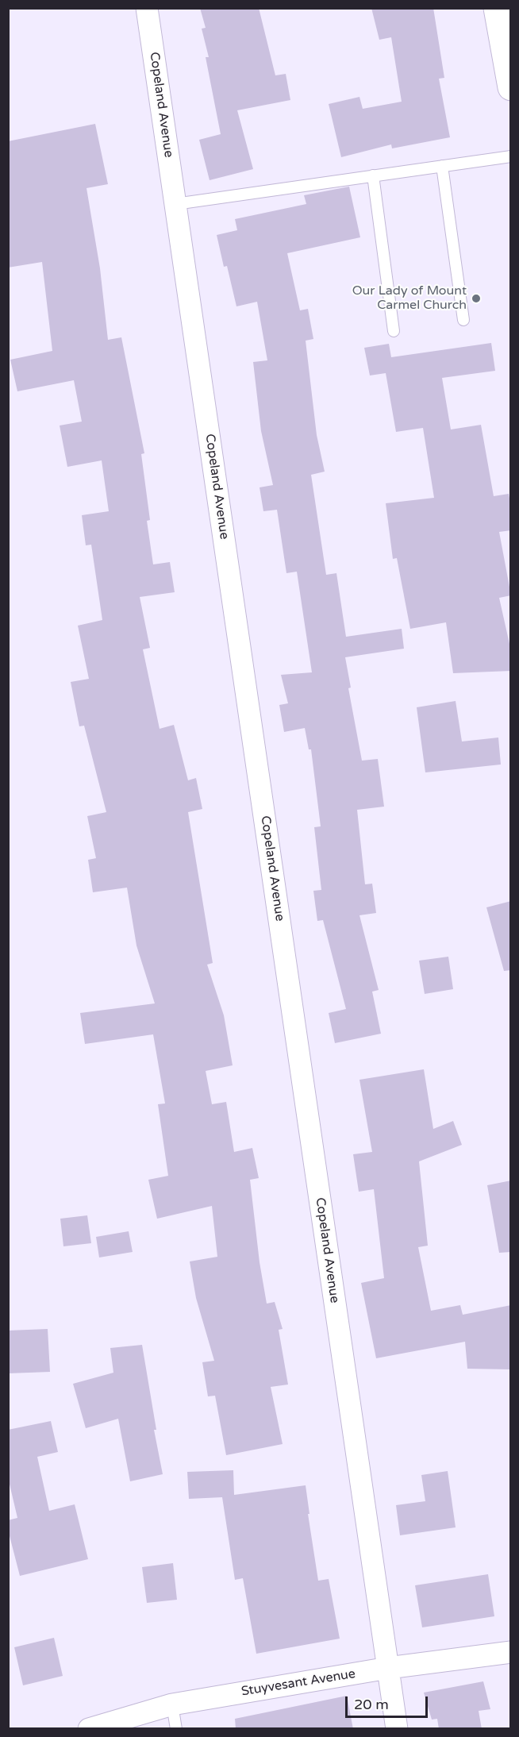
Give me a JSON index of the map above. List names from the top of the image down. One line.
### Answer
{"streets":{"street":["Copeland Avenue","Stuyvesant Avenue"]},"crossings":[["Copeland Avenue","Stuyvesant Avenue"]],"places":["Our Lady of Mount Carmel Church"],"scale_bar":"20 m"}
